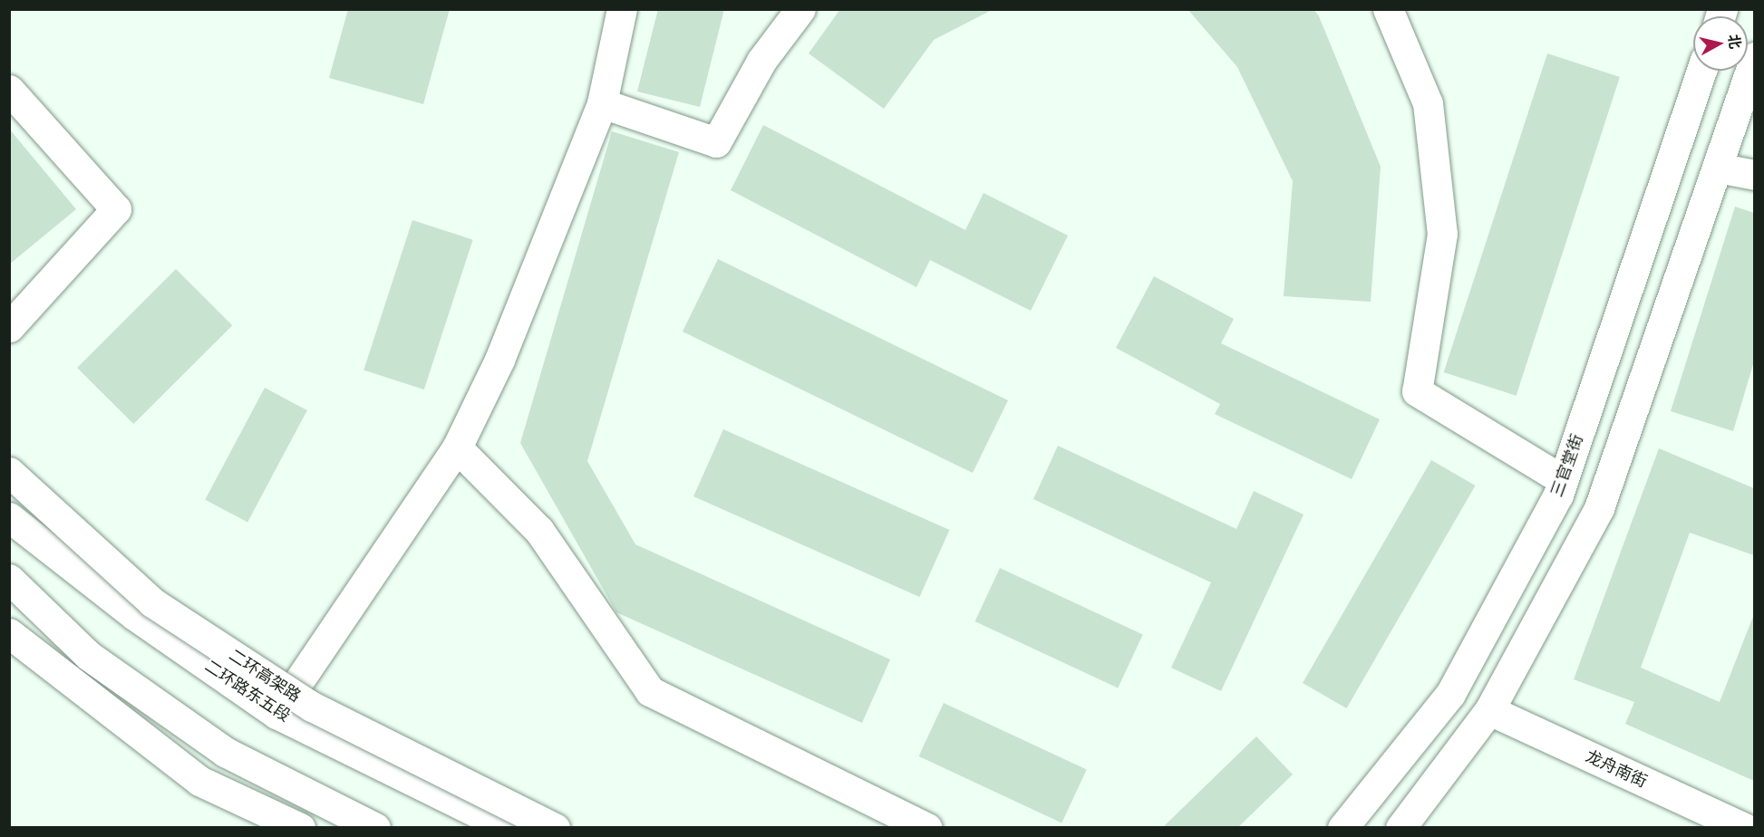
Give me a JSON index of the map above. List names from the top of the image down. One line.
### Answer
{"streets":{"main road":["三官堂街","二环高架路","二环路东五段","龙舟南街"]},"north":"right"}
